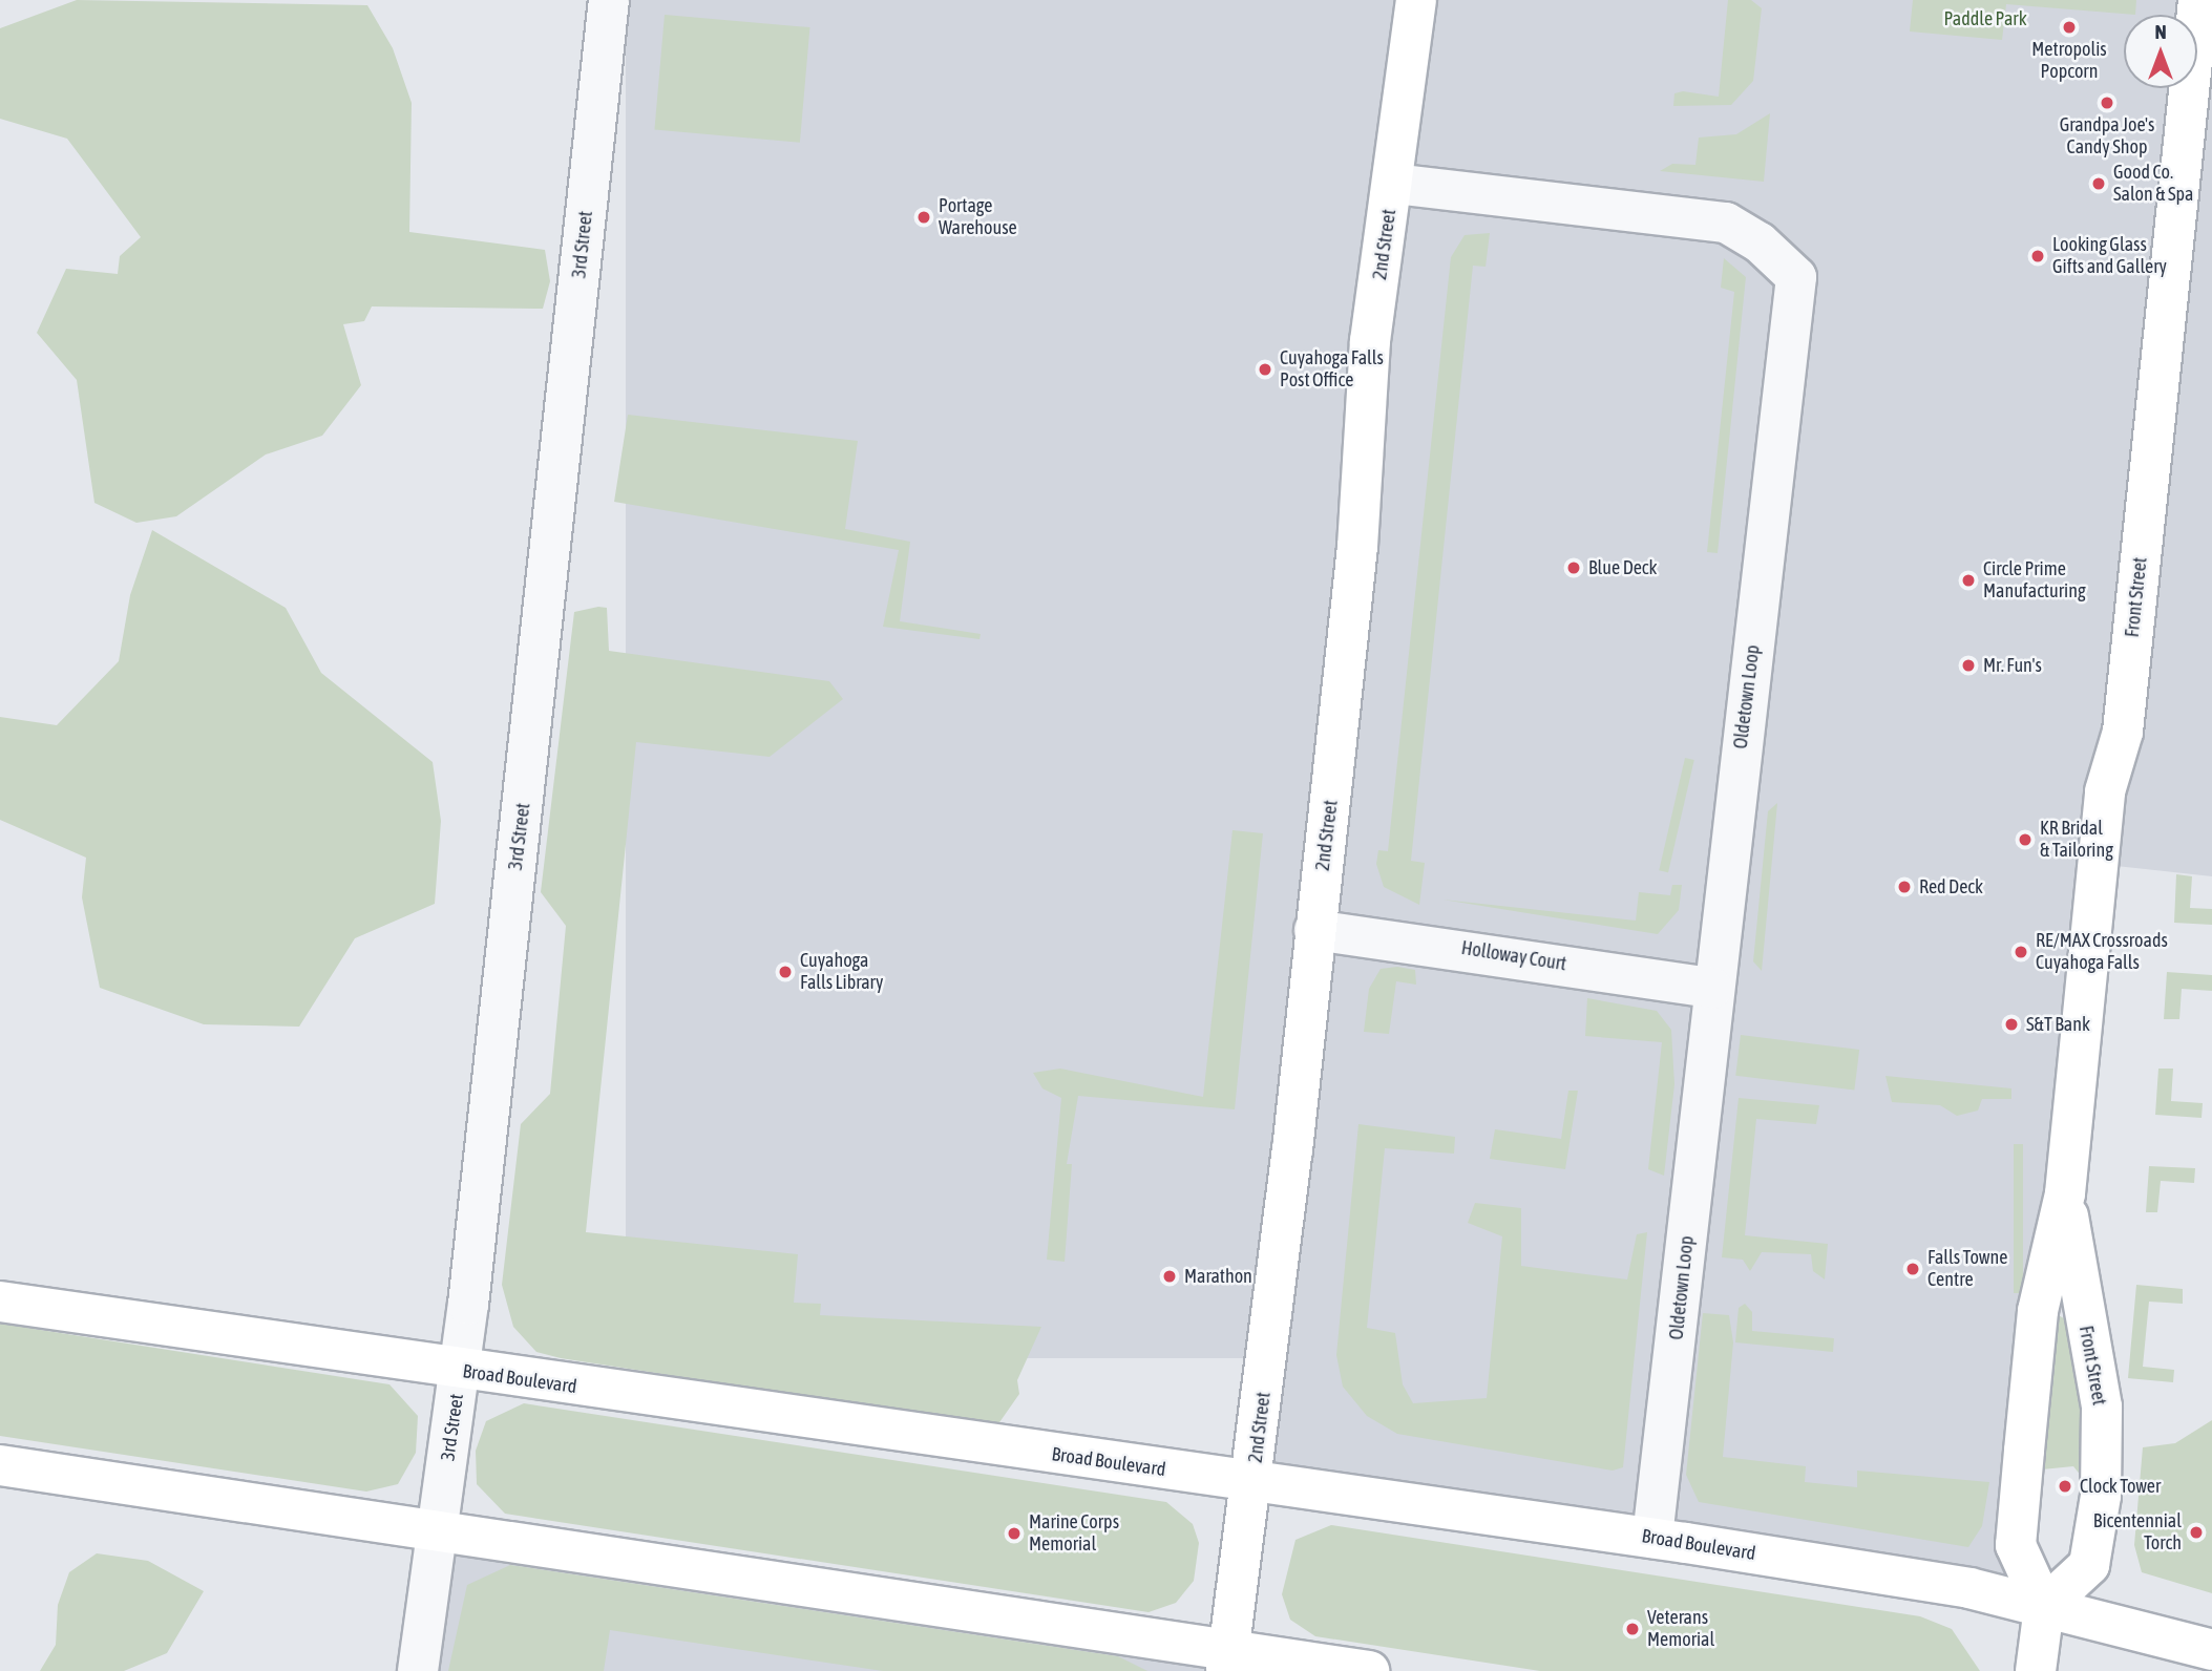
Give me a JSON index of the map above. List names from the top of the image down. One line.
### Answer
{"streets":{"main road":["2nd Street","Front Street","Broad Boulevard"],"street":["3rd Street","Oldetown Loop","Holloway Court"]},"crossings":[["3rd Street","Broad Boulevard"],["2nd Street","Oldetown Loop"],["2nd Street","Holloway Court"],["2nd Street","Broad Boulevard"],["Front Street","Broad Boulevard"],["Oldetown Loop","Holloway Court"],["Oldetown Loop","Broad Boulevard"]],"parks":["Paddle Park"],"places":["Metropolis Popcorn","Grandpa Joe's Candy Shop","Good Co. Salon & Spa","Portage Warehouse","Looking Glass Gifts and Gallery","Cuyahoga Falls Post Office","Blue Deck","Circle Prime Manufacturing","Mr. Fun's","KR Bridal & Tailoring","Red Deck","RE/MAX Crossroads Cuyahoga Falls","Cuyahoga Falls Library","S&T Bank","Falls Towne Centre","Marathon","Clock Tower","Bicentennial Torch","Marine Corps Memorial","Veterans Memorial"],"north":"top"}
